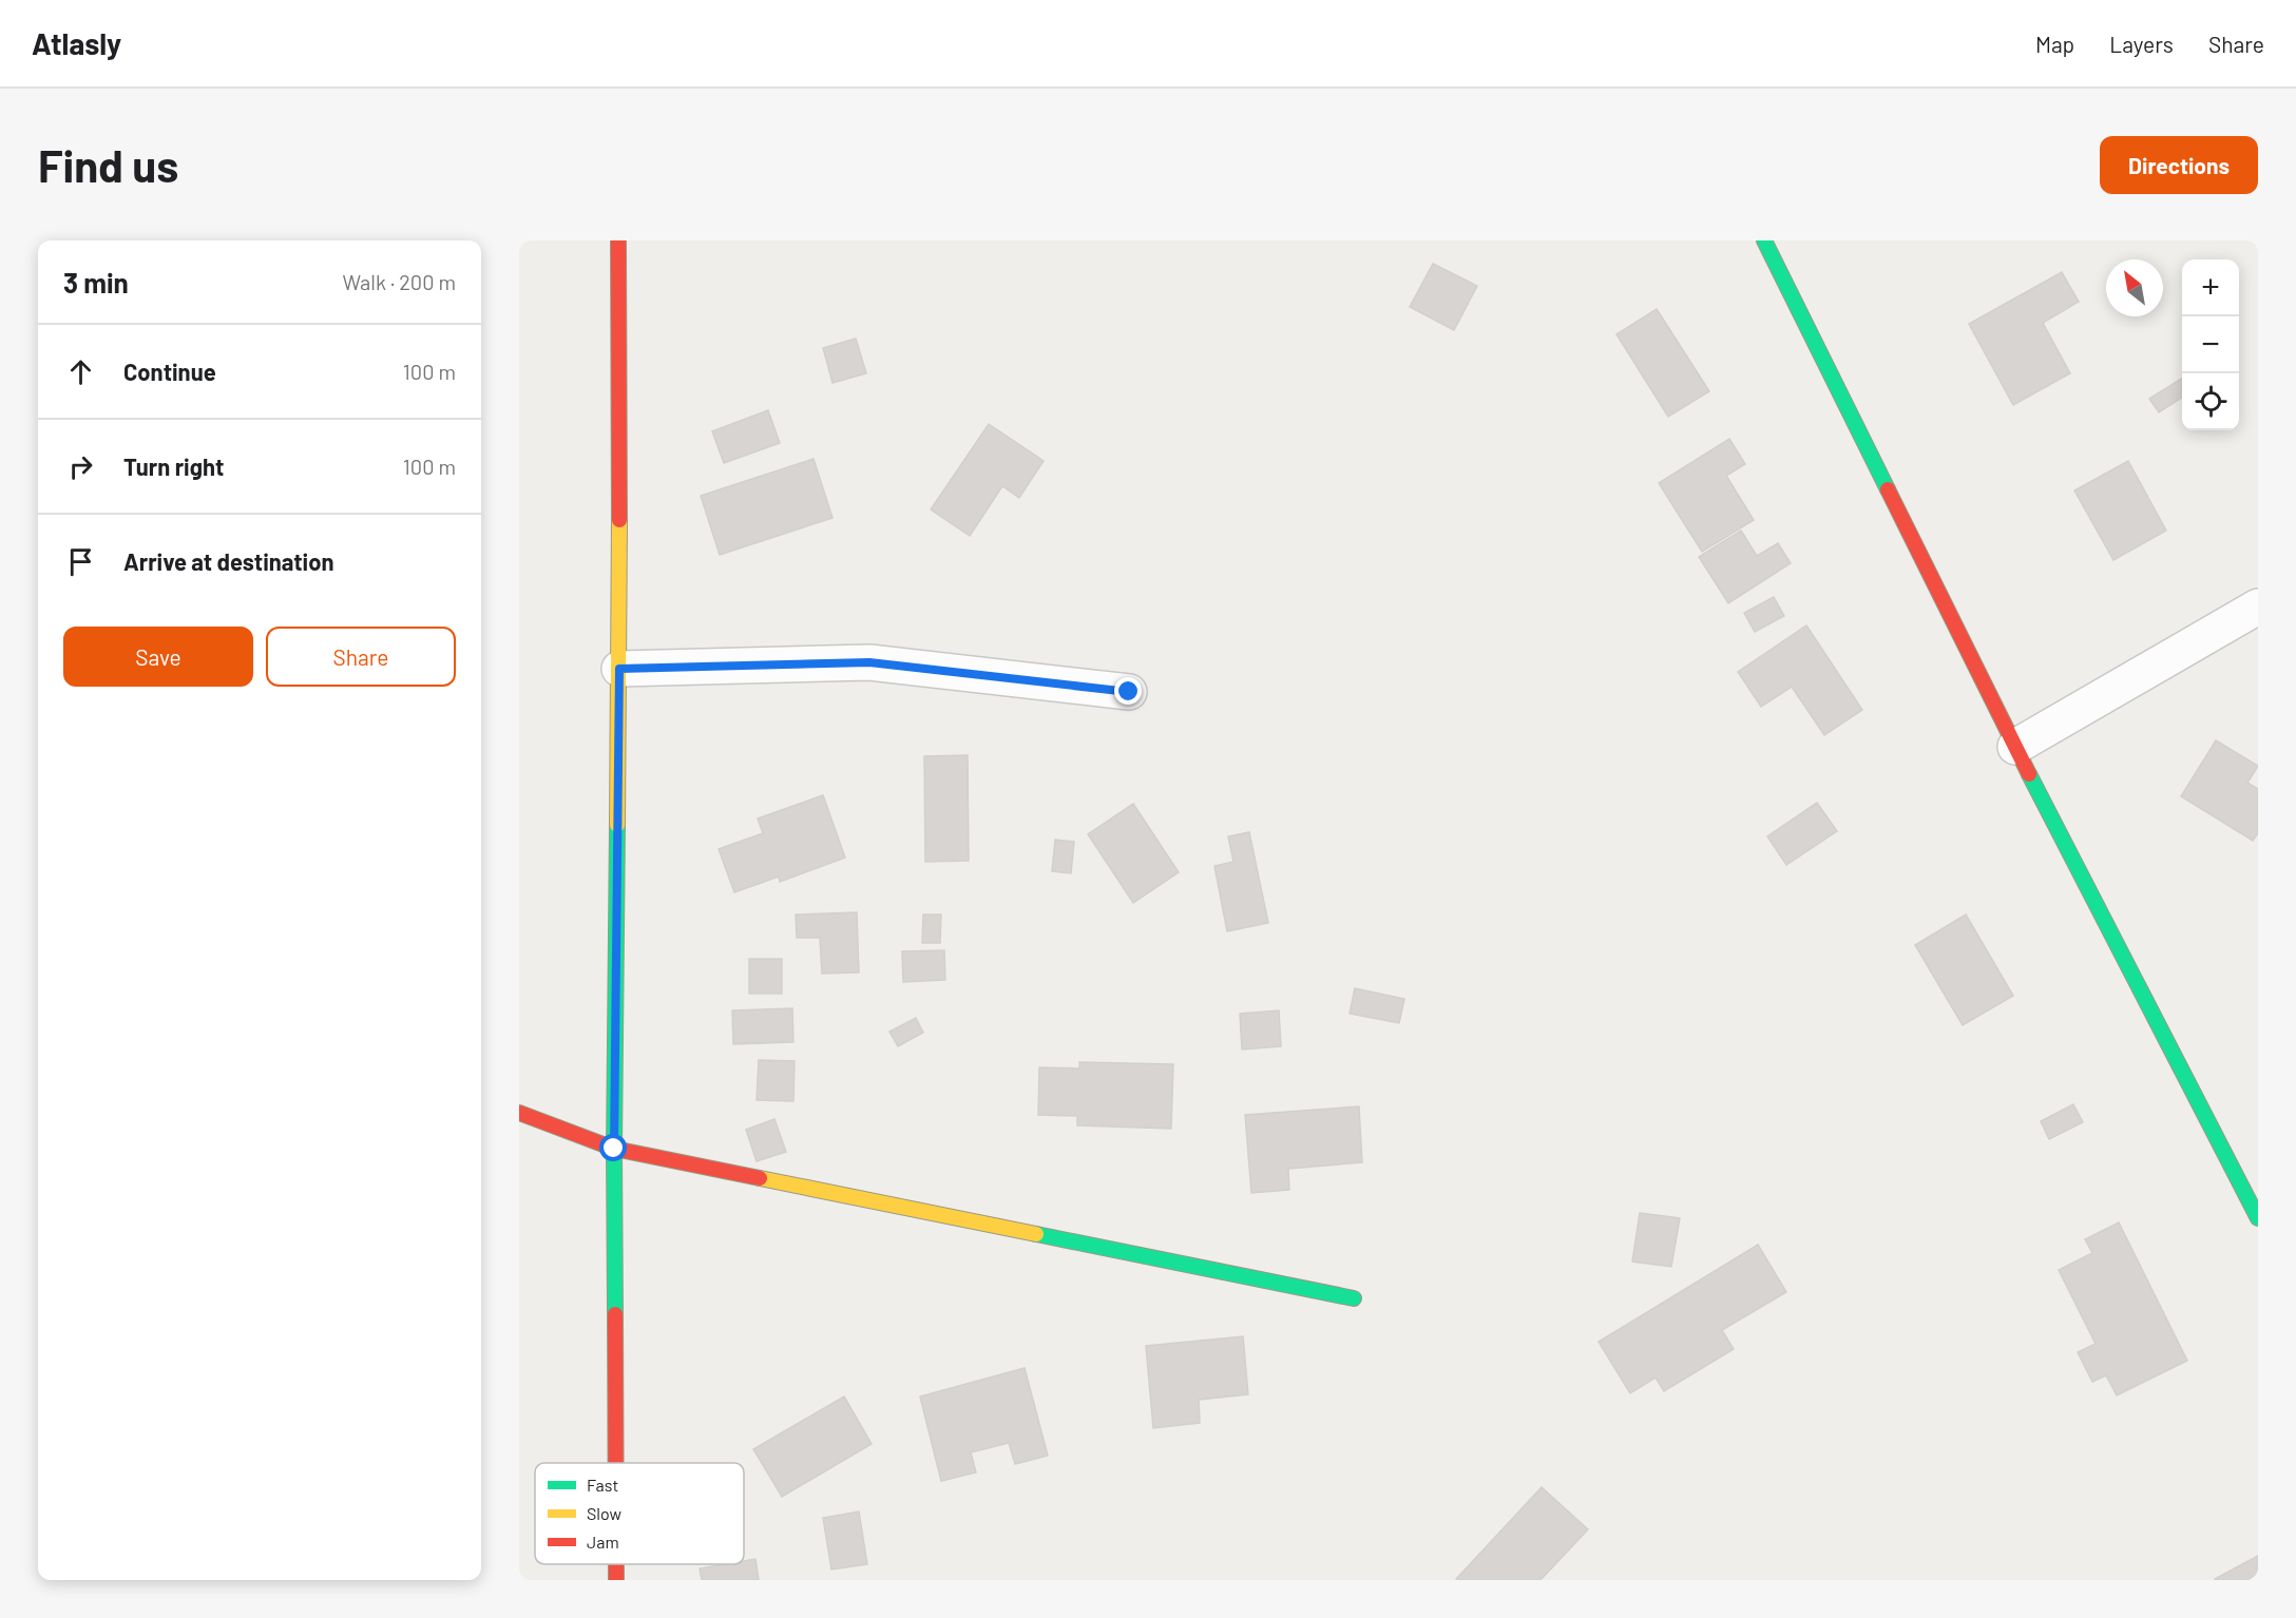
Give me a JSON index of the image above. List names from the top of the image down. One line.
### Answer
{"legend":["Fast","Slow","Jam"],"north":"top left","page":{"header":"Atlasly","nav":["Map","Layers","Share"],"buttons":["Directions",["Save","Share"]],"title":"Find us","heading":["3 min","Walk · 200 m"],"map_buttons":["+","−"],"list":[["Continue","100 m"],["Turn right","100 m"],"Arrive at destination"]}}
